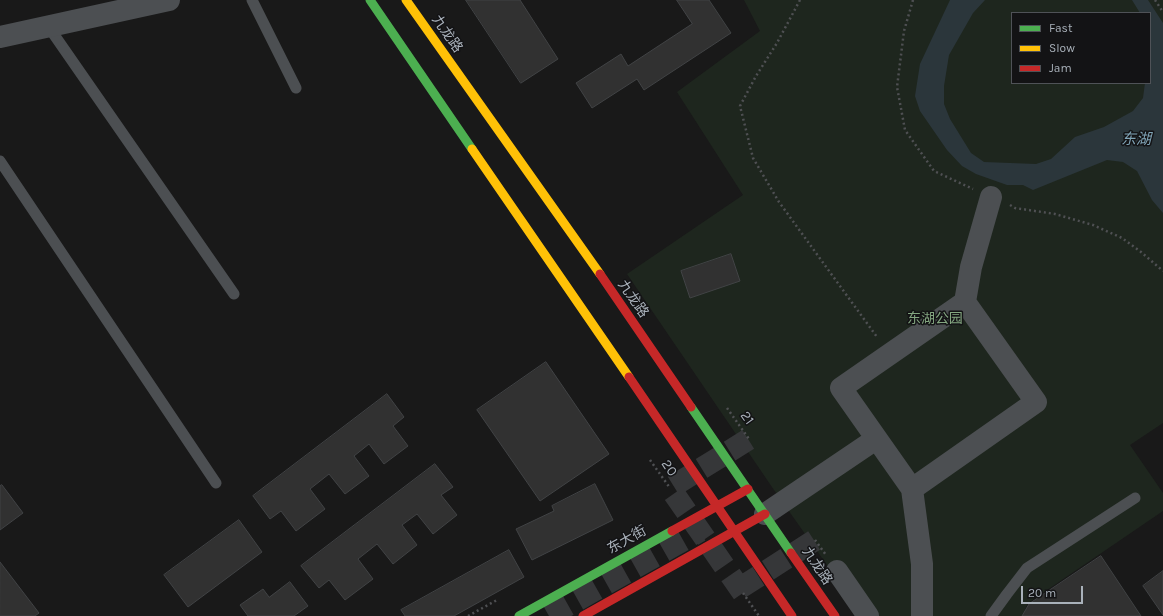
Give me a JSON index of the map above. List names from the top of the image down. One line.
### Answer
{"streets":{"main road":["九龙路","东大街"],"path":["21","20"]},"crossings":[["九龙路","东大街"]],"water":["东湖"],"parks":["东湖公园"],"legend":["Fast","Slow","Jam"],"scale_bar":"20 m"}
